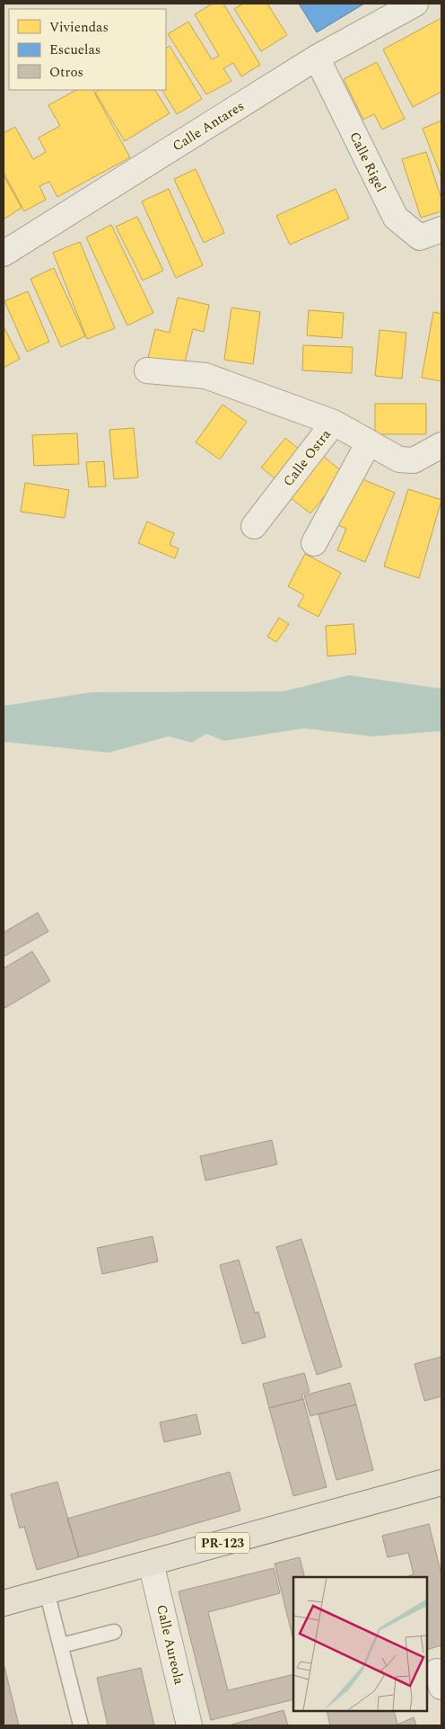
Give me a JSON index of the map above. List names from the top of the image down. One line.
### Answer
{"streets":{"main road":["PR-123"],"street":["Calle Antares","Calle Rigel","Calle Ostra","Calle Aureola"]},"crossings":[["Calle Antares","Calle Rigel"],["PR-123","Calle Aureola"]],"legend":["Viviendas","Escuelas","Otros"]}
